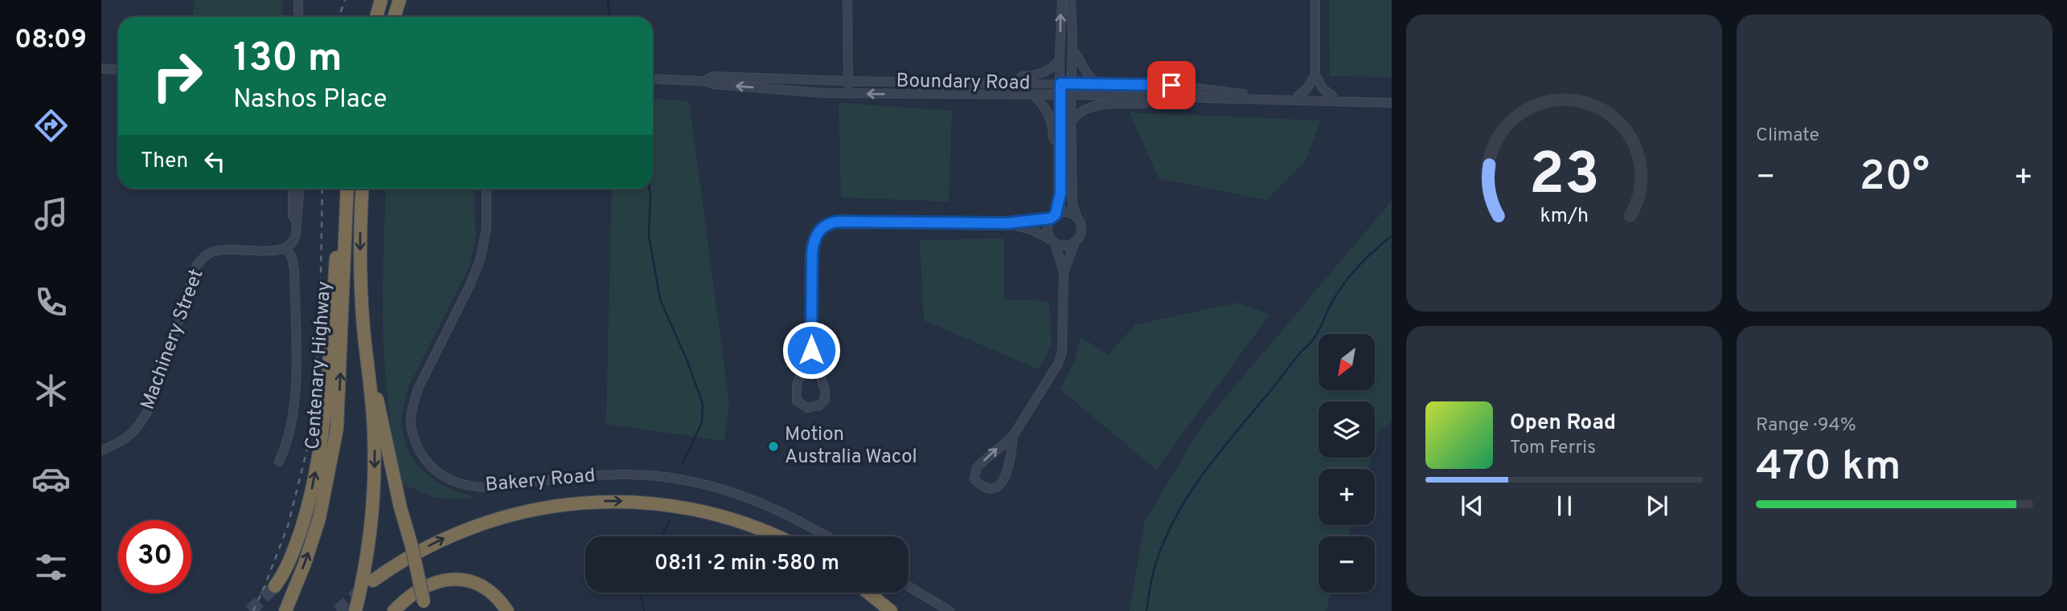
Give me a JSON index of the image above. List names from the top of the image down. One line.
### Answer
{"streets":{"highway":["Centenary Highway"],"street":["Boundary Road","Machinery Street","Bakery Road"]},"places":["Motion Australia Wacol"],"north":"bottom left","page":{"tabs":"08:09","tile":["Climate",["Range · 94%","470 km"]],"turn":["130 m","Nashos Place"],"then":"Then","heat":["−","20°","+"],"map_buttons":["+","−"],"song":["Open Road","Tom Ferris"],"limit":"30","trip":"08:11 · 2 min · 580 m","gauge":["23","km/h"]}}
